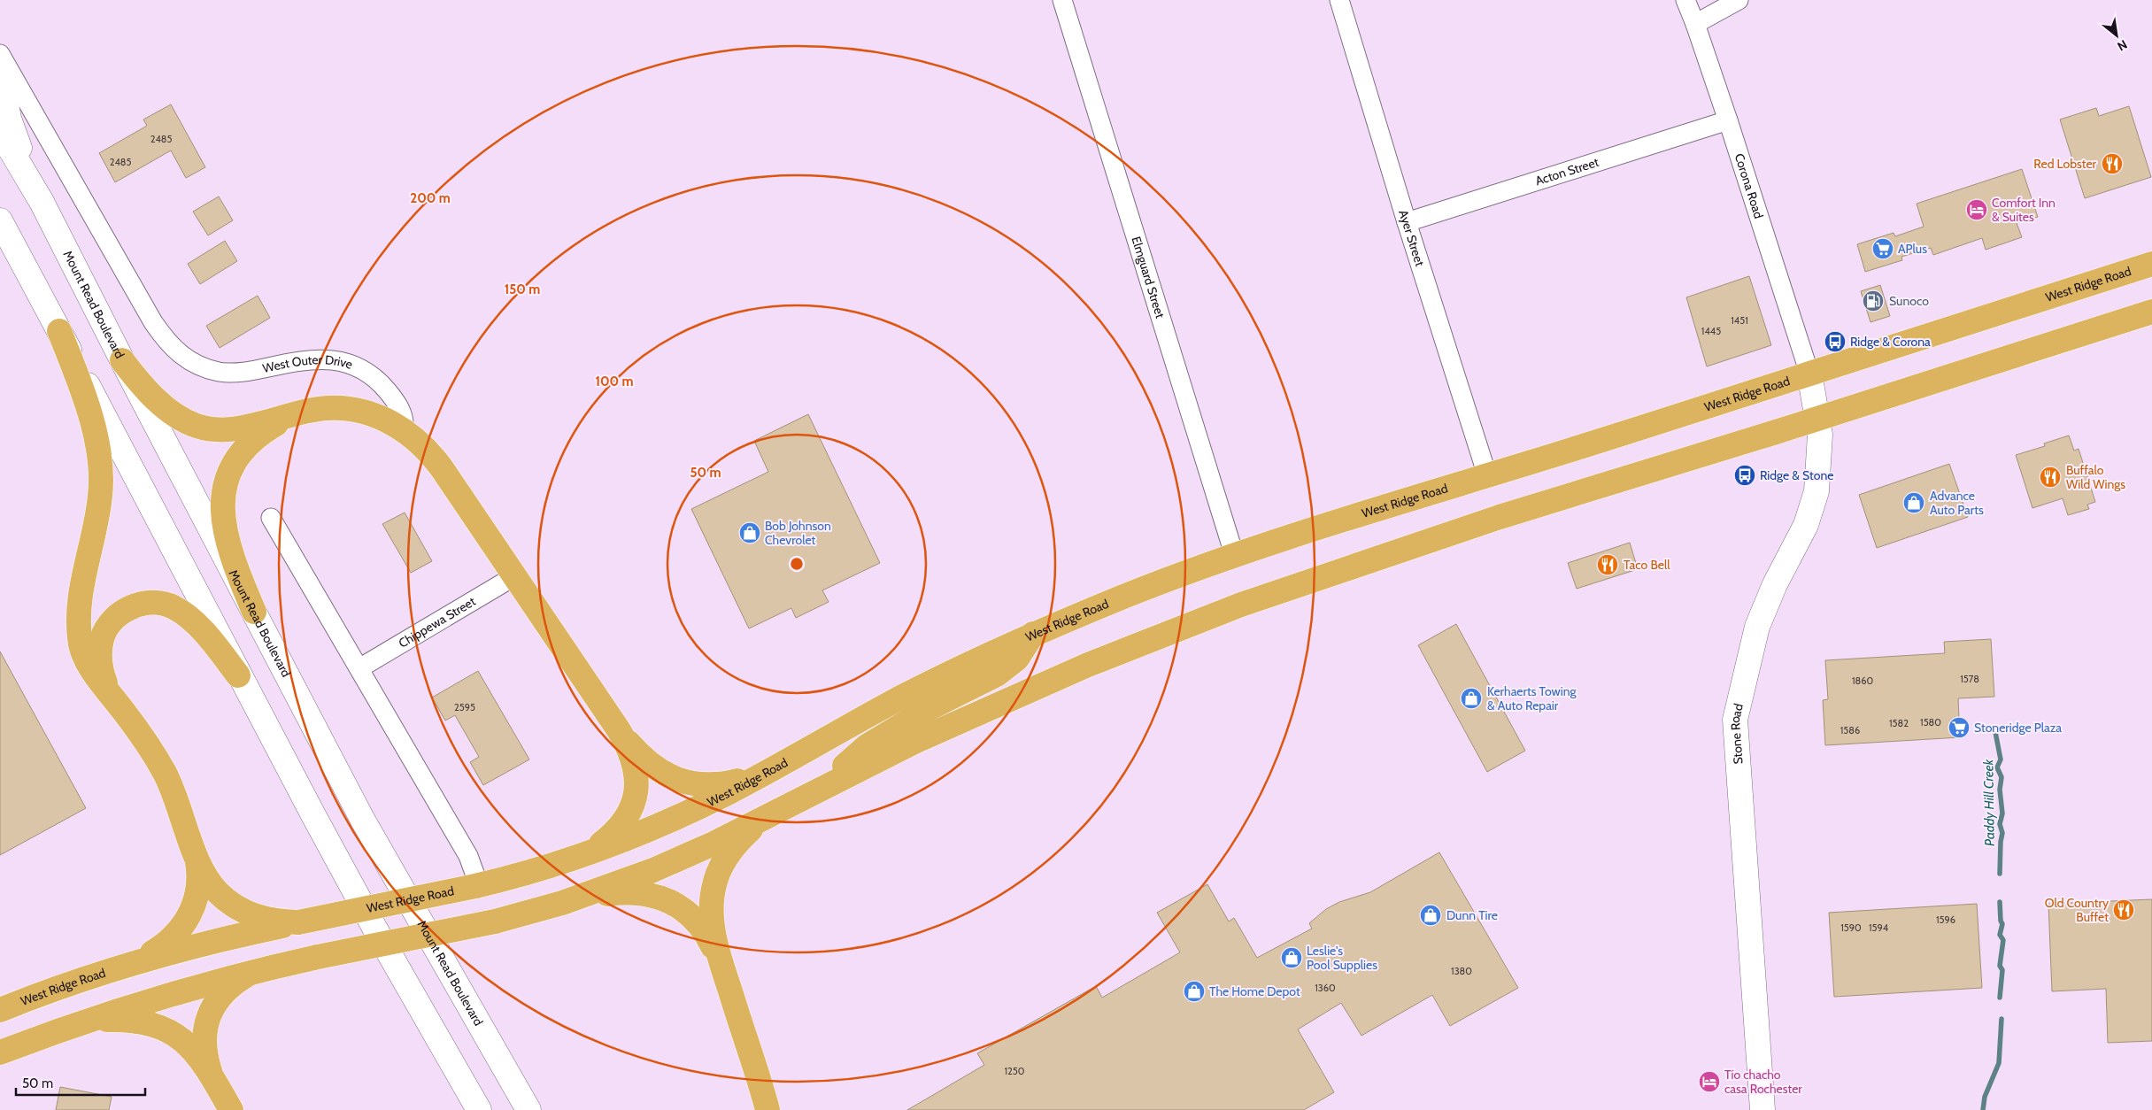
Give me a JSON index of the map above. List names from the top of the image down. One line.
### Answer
{"streets":{"highway":["West Ridge Road"],"main road":["Mount Read Boulevard","Stone Road"],"street":["Acton Street","Corona Road","Ayer Street","Elmguard Street","West Outer Drive","Chippewa Street"]},"crossings":[["Acton Street","Corona Road"],["Acton Street","Ayer Street"],["Corona Road","West Ridge Road"],["Corona Road","Stone Road"],["Ayer Street","West Ridge Road"],["Elmguard Street","West Ridge Road"],["West Ridge Road","Stone Road"]],"water":["Paddy Hill Creek"],"places":{"restaurant":["Red Lobster","Buffalo Wild Wings","Taco Bell","Old Country Buffet"],"hotel":["Comfort Inn & Suites","Tío chacho casa Rochester"],"supermarket":["APlus","Stoneridge Plaza"],"fuel station":["Sunoco"],"bus stop":["Ridge & Corona","Ridge & Stone"],"shop":["Advance Auto Parts","Bob Johnson Chevrolet","Kerhaerts Towing & Auto Repair","Dunn Tire","Leslie's Pool Supplies","The Home Depot"]},"house_numbers":["2485","2485","1451","1445","1578","1860","2595","1580","1582","1586","1596","1590","1594","1380","1360","1250"],"scale_bar":"50 m","north":"bottom right","rings":["200 m","150 m","100 m","50 m"]}
